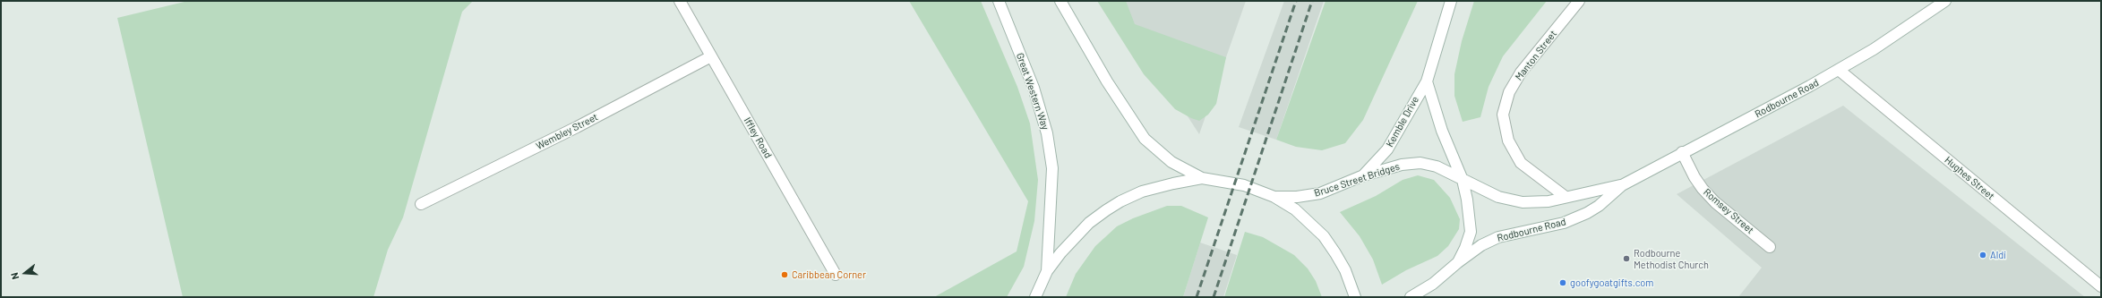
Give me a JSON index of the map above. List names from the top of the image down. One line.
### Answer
{"streets":{"street":["Manton Street","Great Western Way","Rodbourne Road","Kemble Drive","Wembley Street","Iffley Road","Hughes Street","Bruce Street Bridges","Romsey Street"]},"crossings":[["Manton Street","Rodbourne Road"],["Great Western Way","Bruce Street Bridges"],["Rodbourne Road","Kemble Drive"],["Rodbourne Road","Hughes Street"],["Rodbourne Road","Bruce Street Bridges"],["Rodbourne Road","Romsey Street"],["Kemble Drive","Bruce Street Bridges"],["Wembley Street","Iffley Road"]],"places":["Aldi","Rodbourne Methodist Church","Caribbean Corner","goofygoatgifts.com"],"north":"left"}
